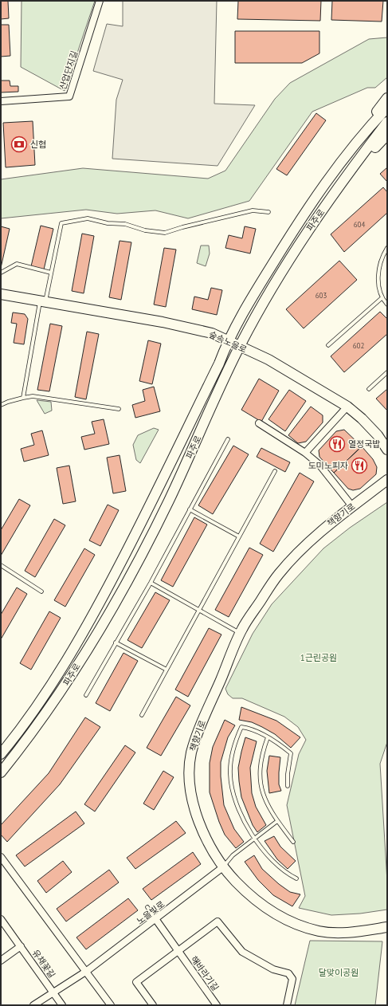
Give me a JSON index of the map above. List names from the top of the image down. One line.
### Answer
{"streets":{"main road":["파주로","숲속노을로","책향기로"],"street":["산업단지길","노을빛로","유채꽃길","해바라기길"]},"crossings":[["파주로","숲속노을로"],["책향기로","노을빛로"],["노을빛로","유채꽃길"],["노을빛로","해바라기길"]],"parks":["1근린공원","달맞이공원"],"places":{"bank":["신협"],"restaurant":["열정국밥","도미노피자"]},"house_numbers":["604","603","602"]}
